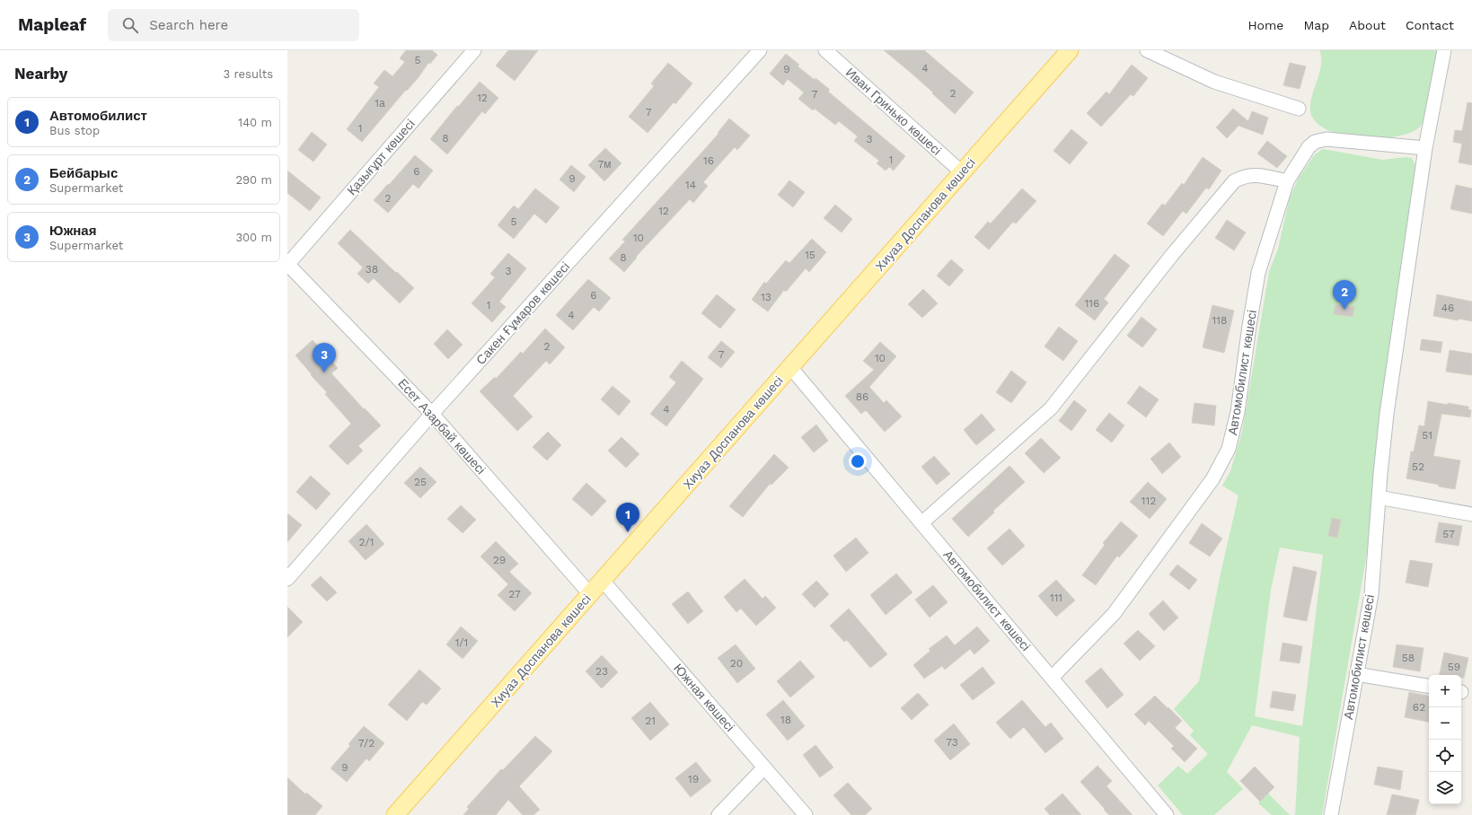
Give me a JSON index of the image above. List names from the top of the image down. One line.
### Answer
{"streets":{"main road":["Хиуаз Доспанова көшесі"],"street":["Иван Гринько көшесі","Қазығұрт көшесі","Сакен Ғұмаров көшесі","Автомобилист көшесі","Есет Азарбай көшесі","Южная көшесі"]},"crossings":[["Иван Гринько көшесі","Хиуаз Доспанова көшесі"],["Қазығұрт көшесі","Есет Азарбай көшесі"],["Хиуаз Доспанова көшесі","Автомобилист көшесі"],["Хиуаз Доспанова көшесі","Есет Азарбай көшесі"],["Хиуаз Доспанова көшесі","Южная көшесі"],["Сакен Ғұмаров көшесі","Есет Азарбай көшесі"]],"house_numbers":["5","4","9","2","7","12","1а","7","1","8","3","1","16","7м","6","9","14","2","12","5","10","15","8","38","3","6","13","116","1","46","4","118","2","7","10","86","4","51","52","25","112","57","2/1","29","27","111","1/1","58","20","59","23","62","18","21","73","7/2","9","19"],"page":{"header":"Mapleaf","search":"Search here","nav":["Home","Map","About","Contact"],"heading":["Nearby","3 results"],"list":[{"mark":"1","name":"Автомобилист","note":"Bus stop","value":"140 m"},{"mark":"2","name":"Бейбарыс","note":"Supermarket","value":"290 m"},{"mark":"3","name":"Южная","note":"Supermarket","value":"300 m"}],"pins":["2","3","1"],"map_buttons":["+","−"]}}
